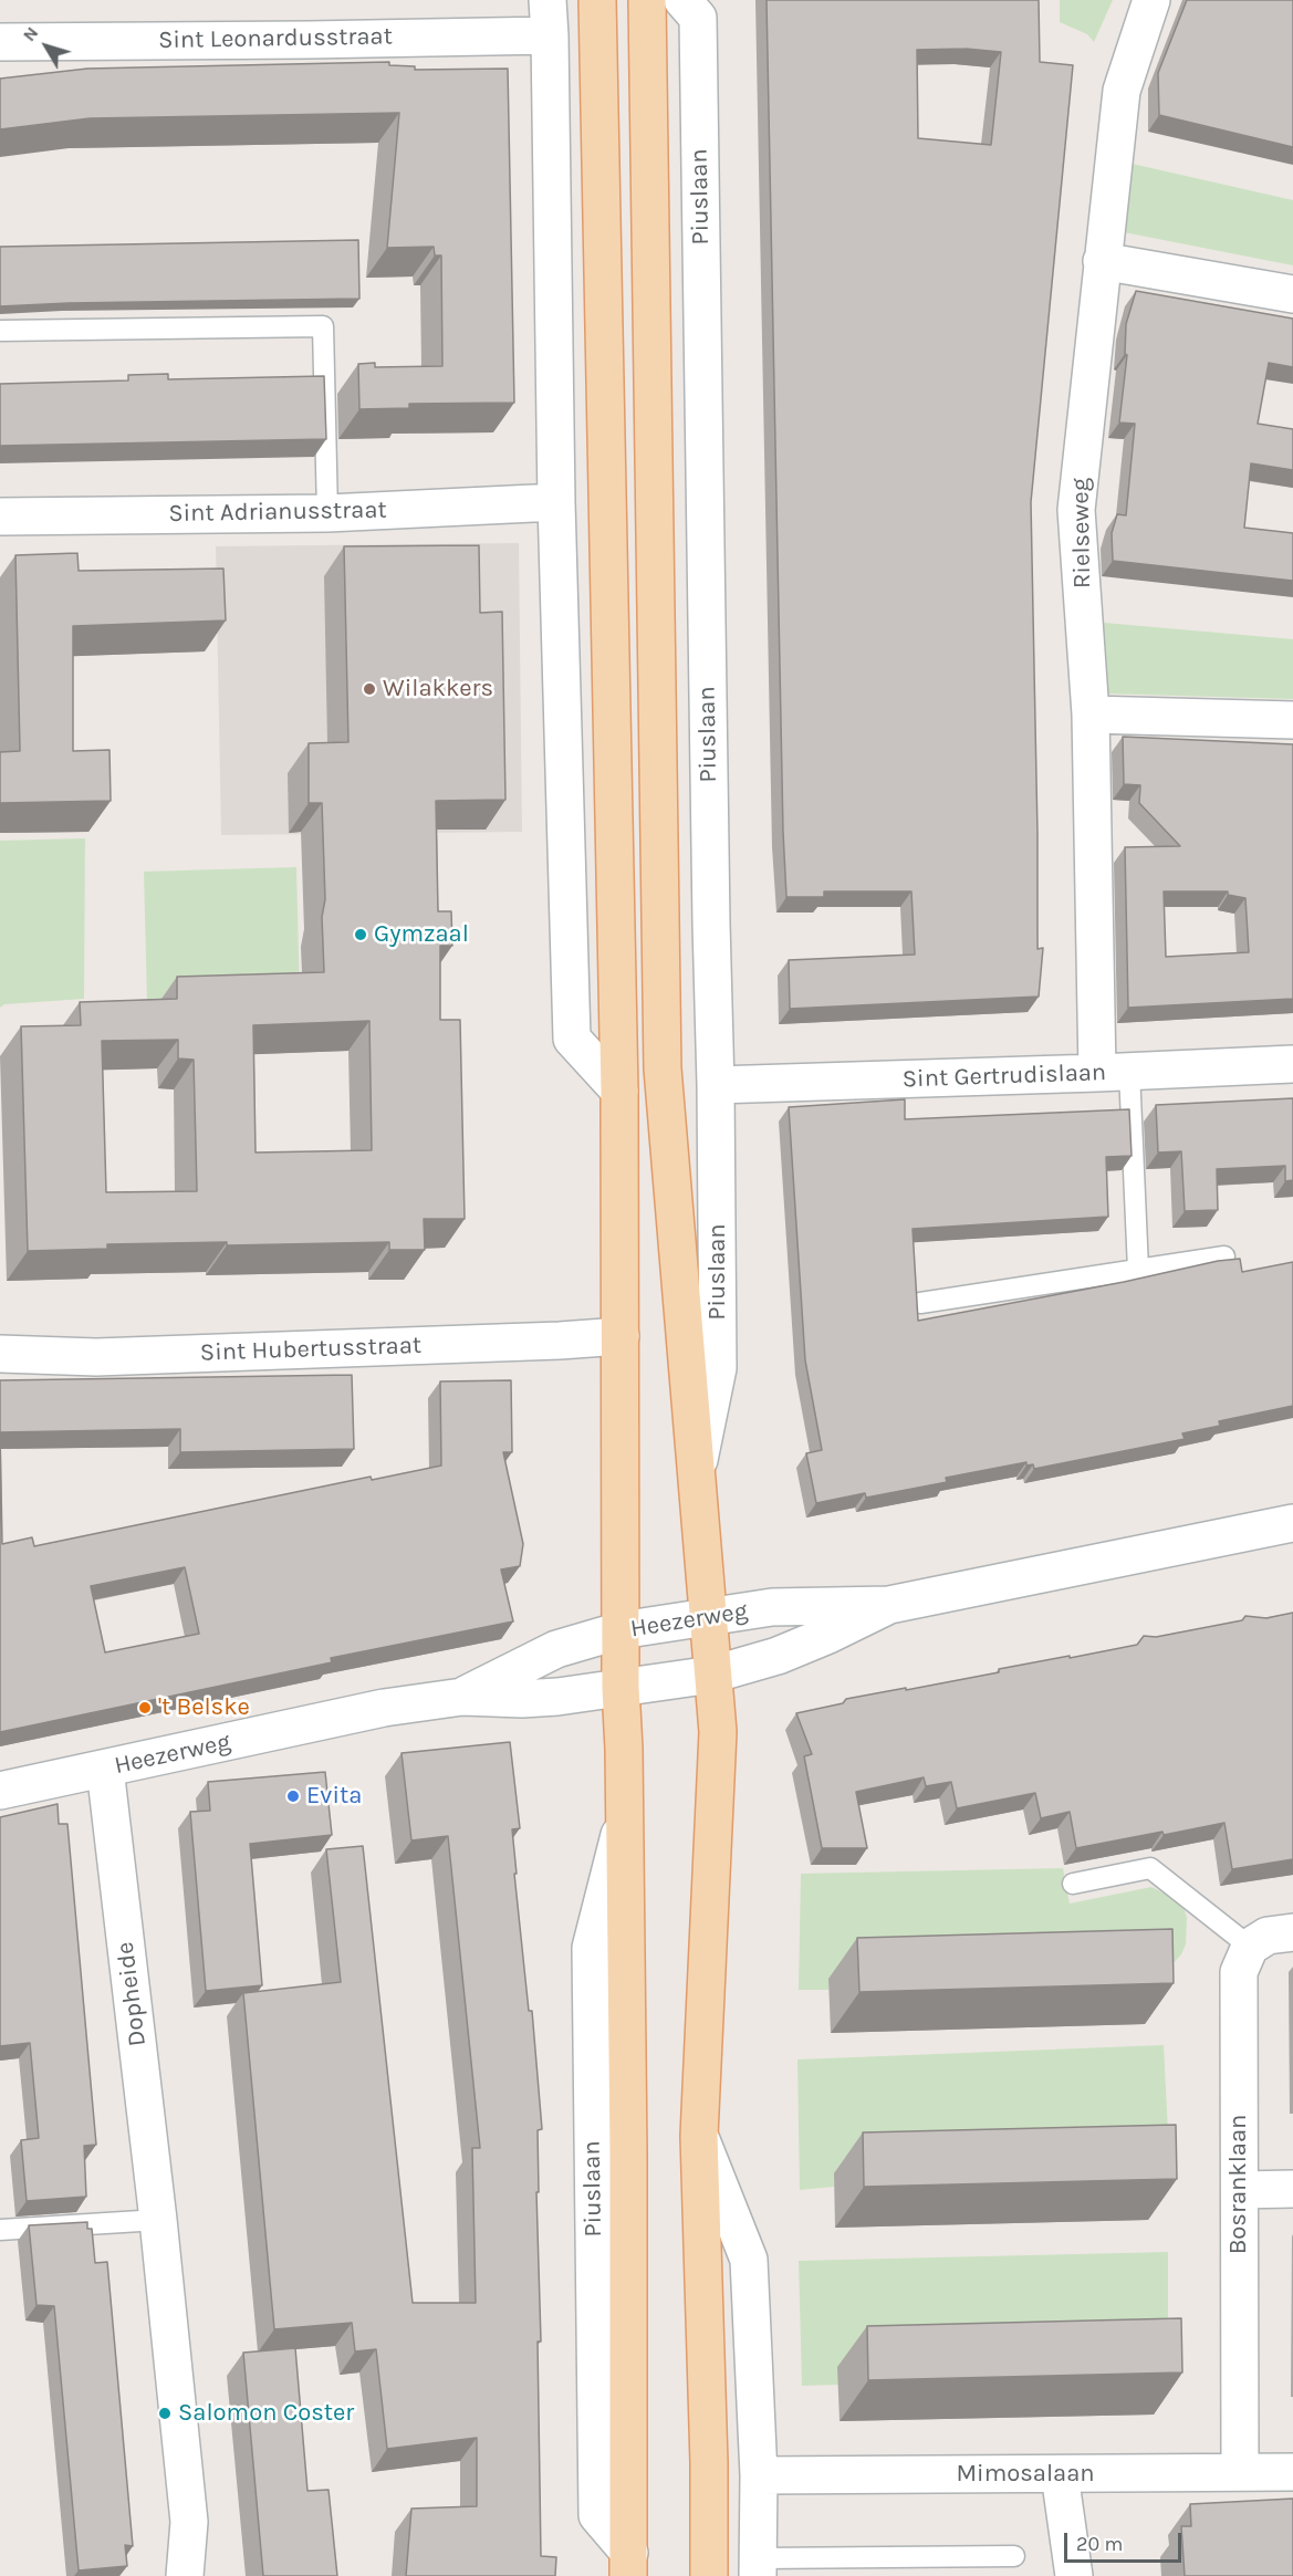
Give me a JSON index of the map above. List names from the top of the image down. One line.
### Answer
{"streets":{"main road":["Piuslaan"],"street":["Sint Leonardusstraat","Sint Adrianusstraat","Rielseweg","Sint Gertrudislaan","Sint Hubertusstraat","Heezerweg","Dopheide","Bosranklaan","Mimosalaan"]},"crossings":[["Piuslaan","Sint Gertrudislaan"],["Piuslaan","Sint Hubertusstraat"],["Piuslaan","Heezerweg"],["Piuslaan","Mimosalaan"],["Rielseweg","Sint Gertrudislaan"],["Heezerweg","Dopheide"],["Bosranklaan","Mimosalaan"]],"places":["Wilakkers","Gymzaal","'t Belske","Evita","Salomon Coster"],"scale_bar":"20 m","north":"top left"}
